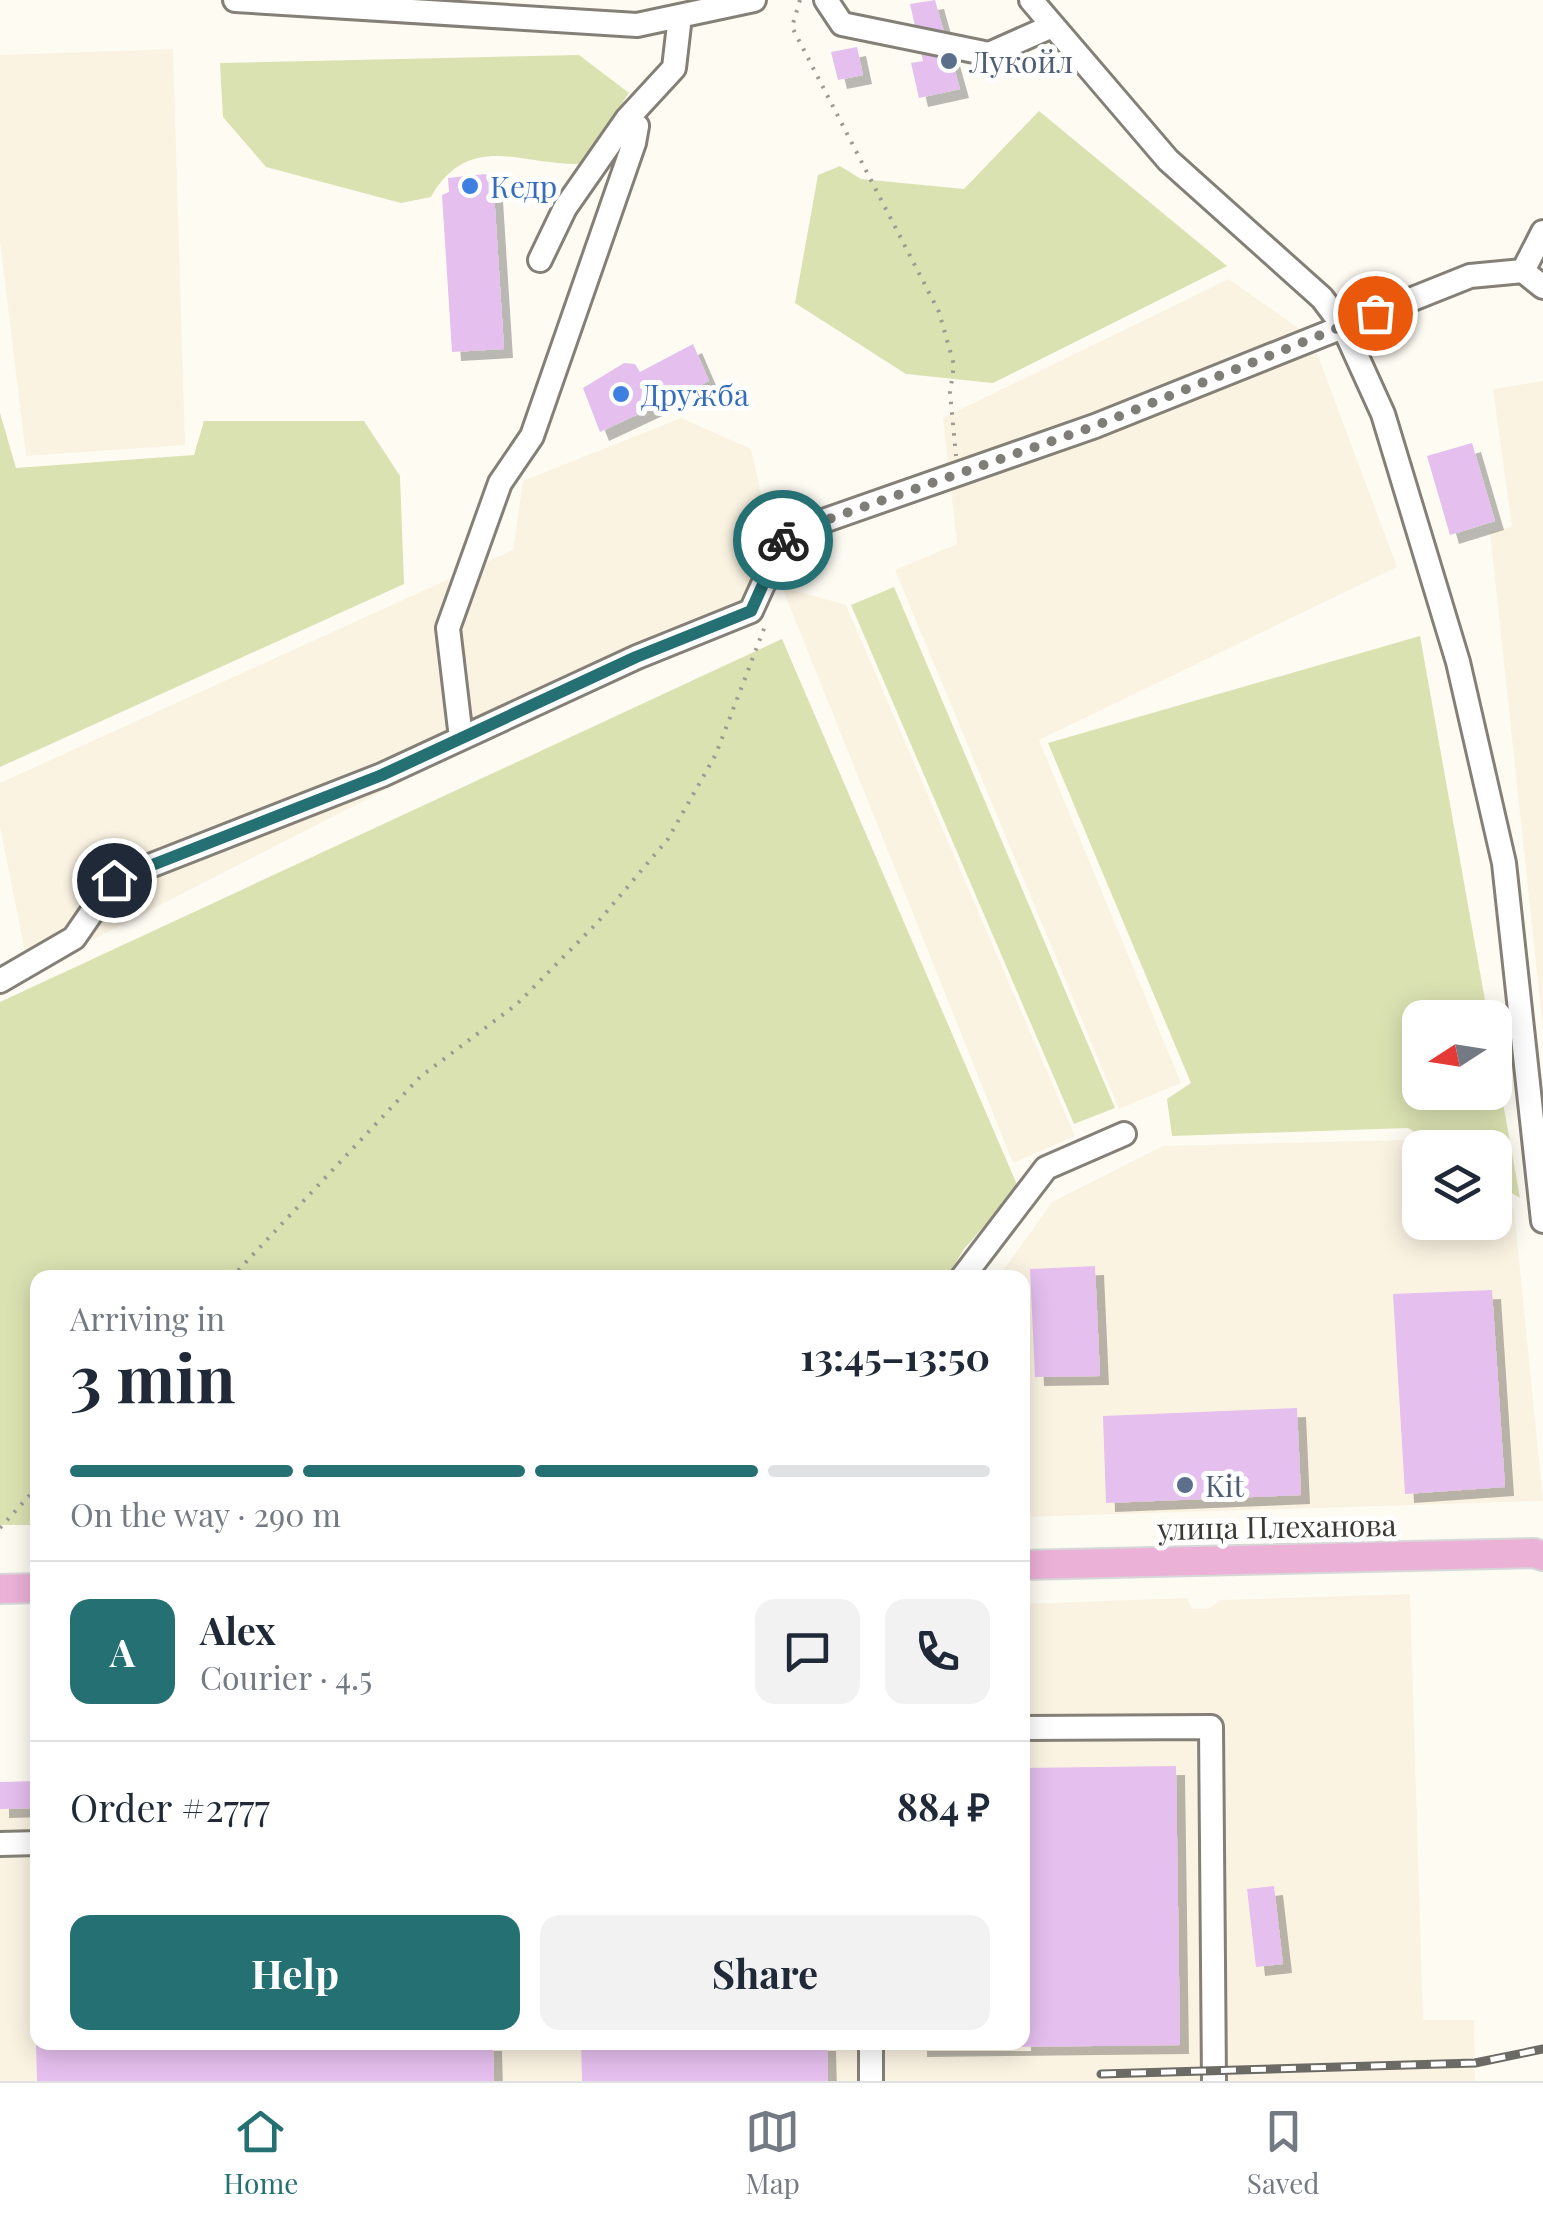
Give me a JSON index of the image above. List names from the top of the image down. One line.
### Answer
{"streets":{"main road":["улица Плеханова"]},"places":["Лукойл","Кедр","Дружба","Kit"],"north":"left","page":{"heading":["3 min","Arriving in","13:45–13:50"],"panel":["Alex","Courier · 4.5","Order #2777","884 ₽"],"bar":"On the way · 290 m","round":"A","buttons":["Help","Share"],"tabs":["Home","Map","Saved"]}}
